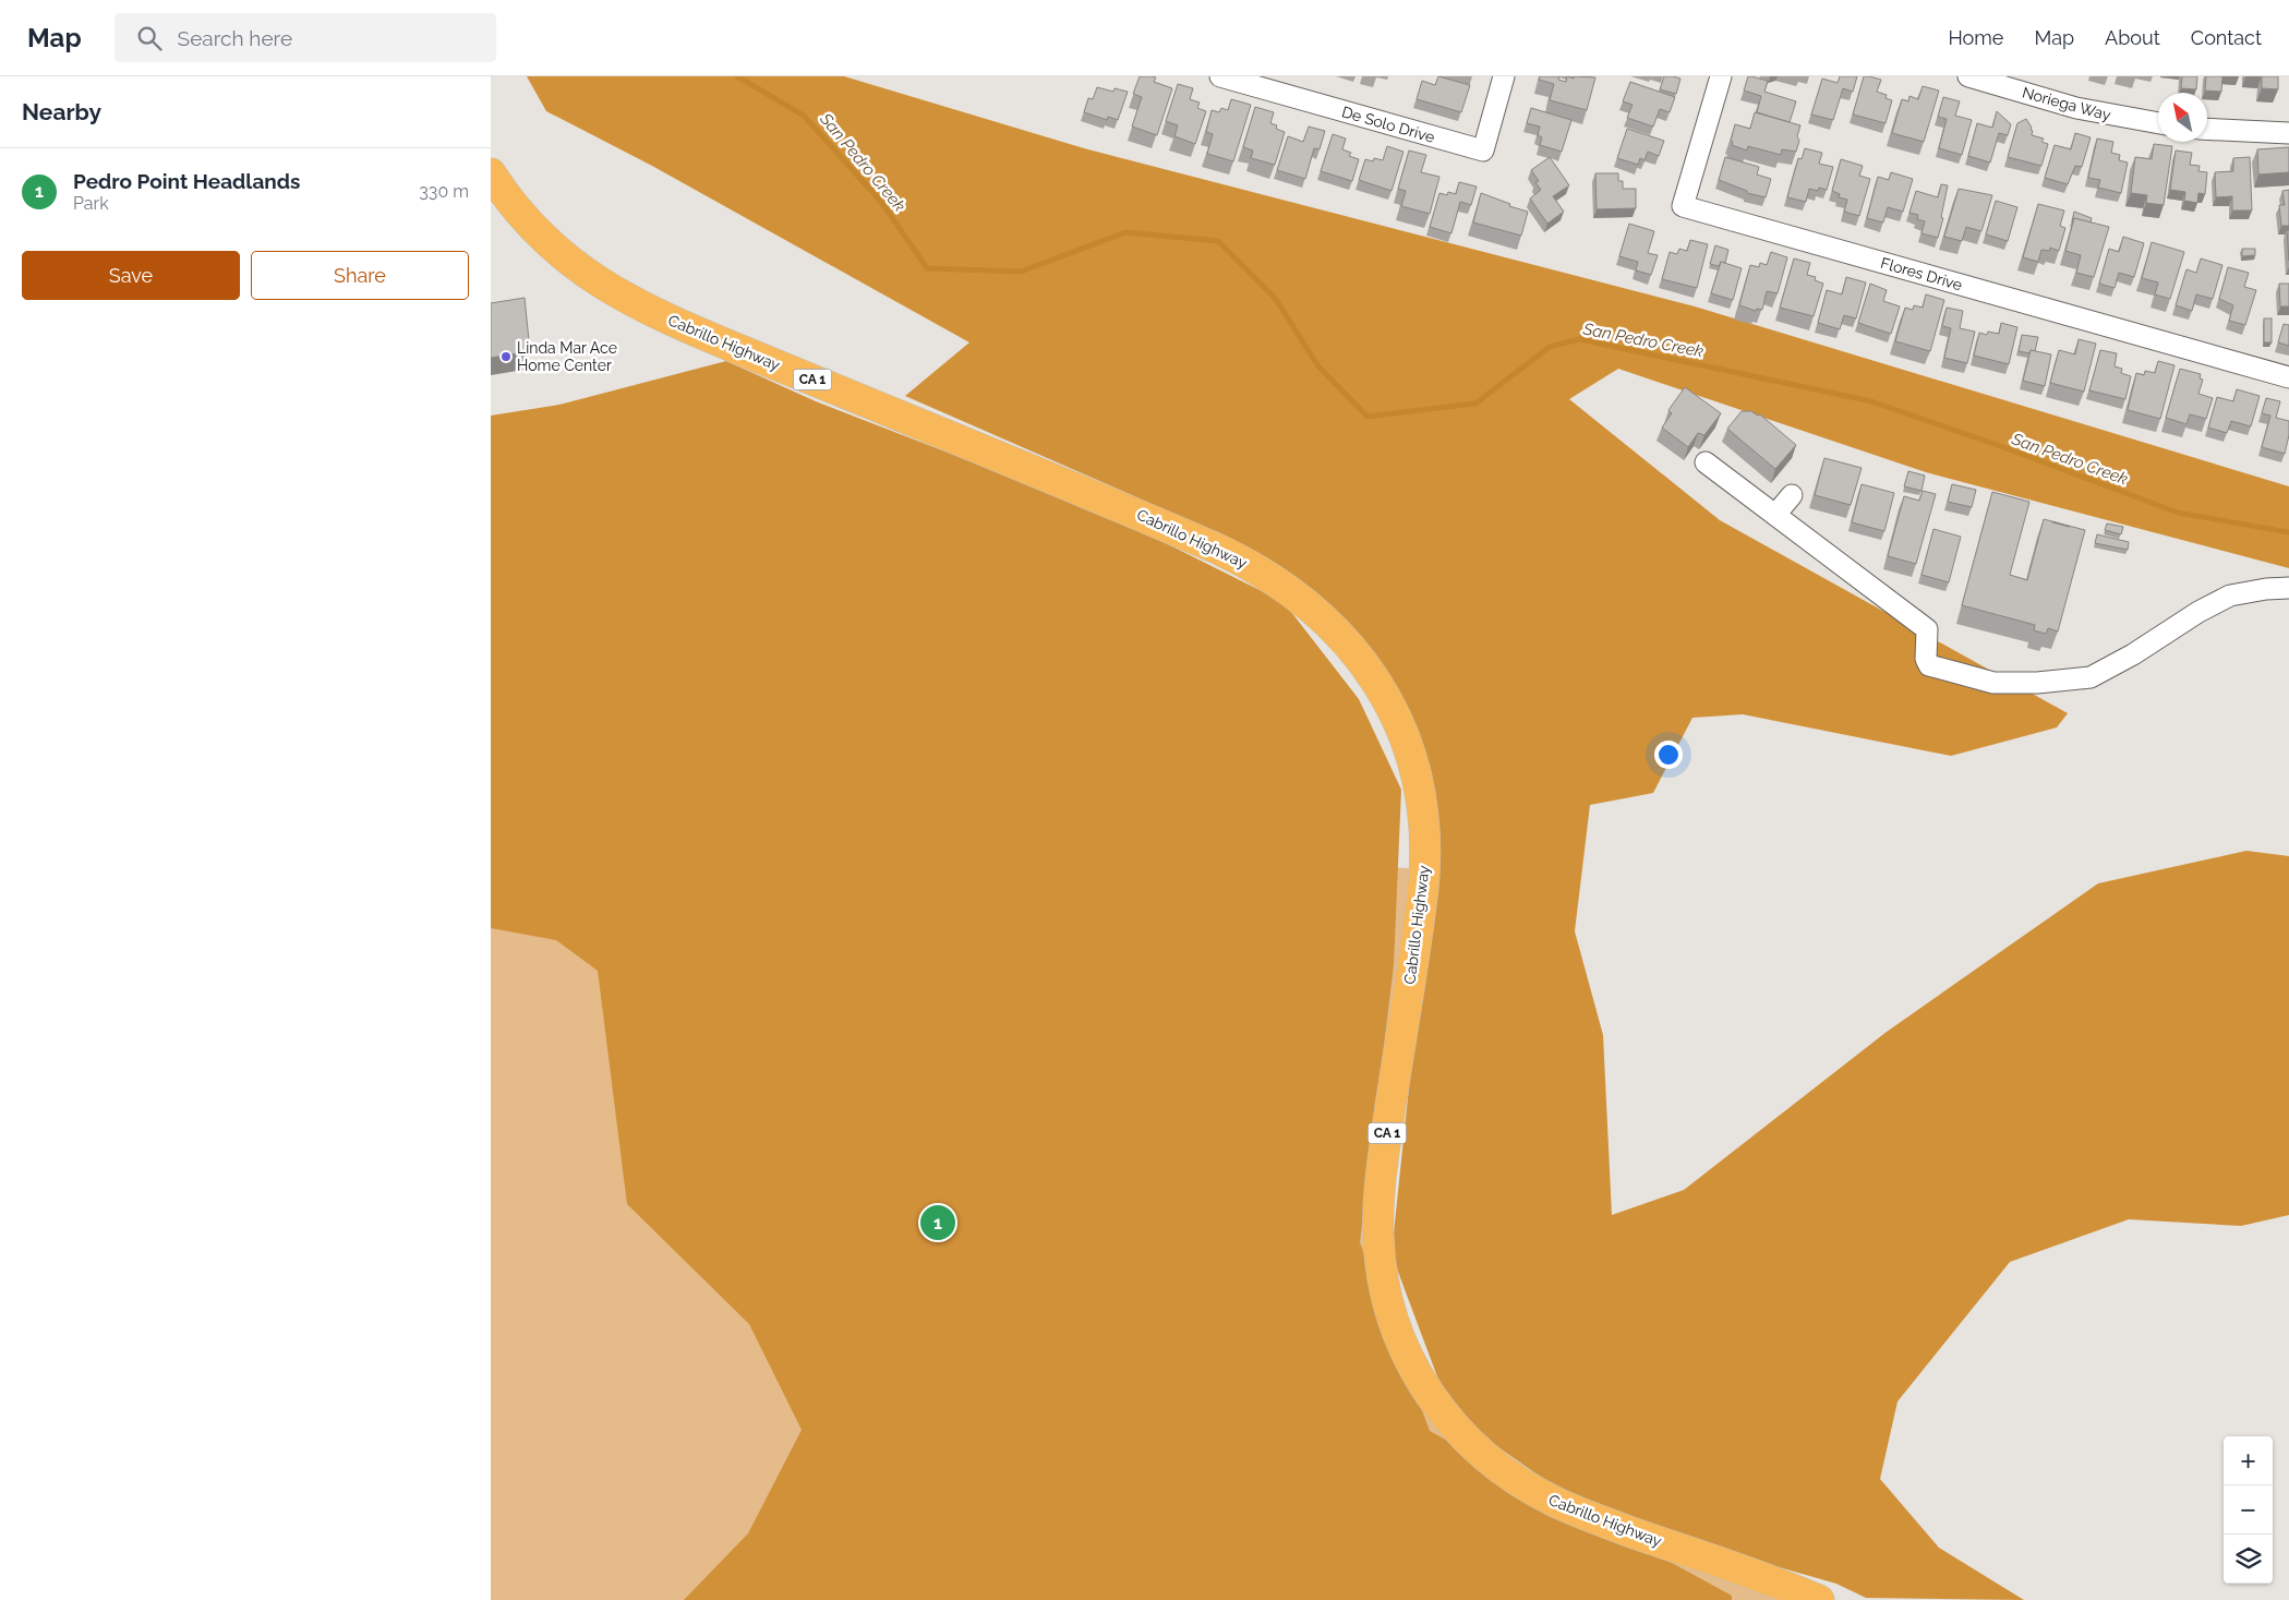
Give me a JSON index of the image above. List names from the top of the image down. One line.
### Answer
{"streets":{"highway":["Cabrillo Highway","CA 1"],"street":["Noriega Way","De Solo Drive","Flores Drive"]},"water":["San Pedro Creek"],"places":["Linda Mar Ace Home Center"],"north":"top left","page":{"header":"Map","search":"Search here","nav":["Home","Map","About","Contact"],"heading":"Nearby","list":[{"mark":"1","name":"Pedro Point Headlands","note":"Park","value":"330 m"}],"buttons":["Save","Share"],"pins":"1","map_buttons":["+","−"]}}
